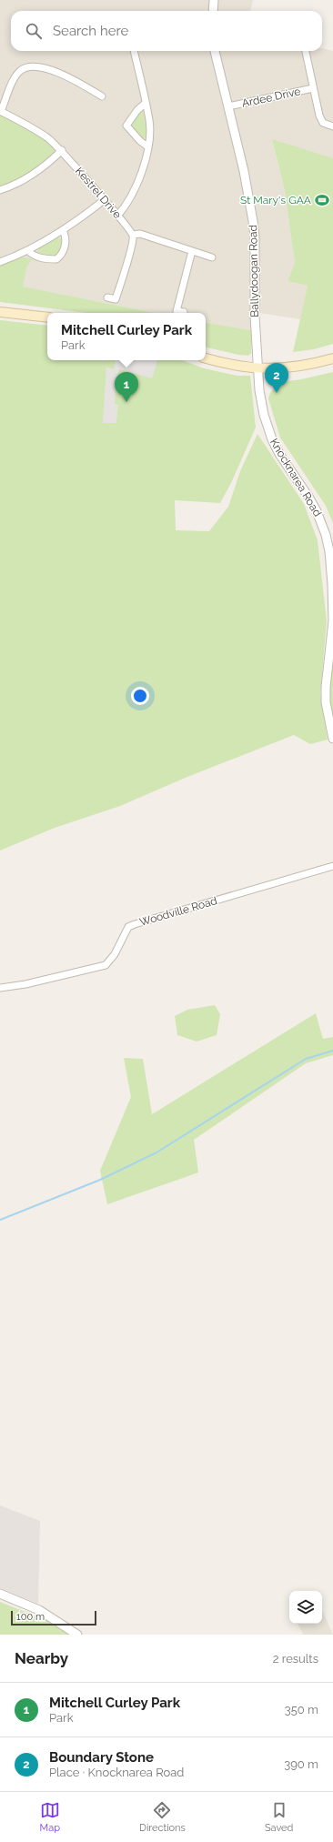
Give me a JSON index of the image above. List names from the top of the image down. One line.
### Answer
{"streets":{"street":["Ardee Drive","Kestrel Drive","Ballydoogan Road","Knocknarea Road","Woodville Road"]},"crossings":[["Ardee Drive","Ballydoogan Road"],["Ballydoogan Road","Knocknarea Road"]],"places":{"sports":["St Mary's GAA"]},"scale_bar":"100 m","page":{"search":"Search here","popup":["Mitchell Curley Park","Park"],"pins":["2","1"],"scale":"100 m","heading":["Nearby","2 results"],"list":[{"mark":"1","name":"Mitchell Curley Park","note":"Park","value":"350 m"},{"mark":"2","name":"Boundary Stone","note":"Place · Knocknarea Road","value":"390 m"}],"nav":["Map","Directions","Saved"]}}
